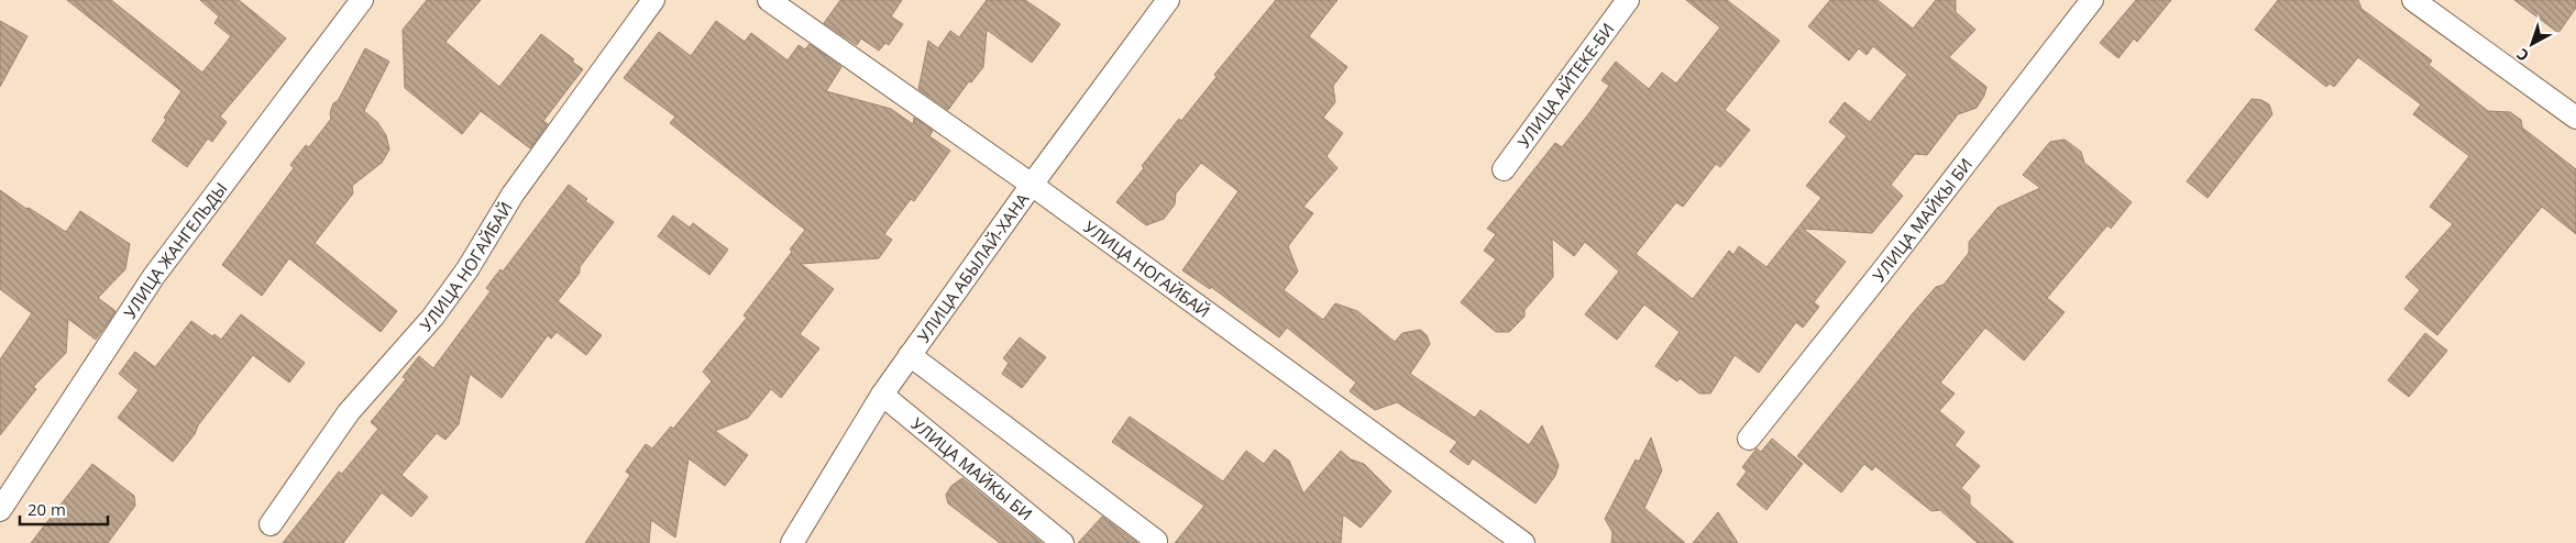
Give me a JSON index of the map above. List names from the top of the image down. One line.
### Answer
{"streets":{"street":["УЛИЦА АЙТЕКЕ-БИ","УЛИЦА МАЙКЫ БИ","УЛИЦА ЖАНГЕЛЬДЫ","УЛИЦА НОГАЙБАЙ","УЛИЦА АБЫЛАЙ-ХАНА"]},"crossings":[["УЛИЦА МАЙКЫ БИ","УЛИЦА АБЫЛАЙ-ХАНА"],["УЛИЦА НОГАЙБАЙ","УЛИЦА АБЫЛАЙ-ХАНА"]],"scale_bar":"20 m","north":"bottom left"}
